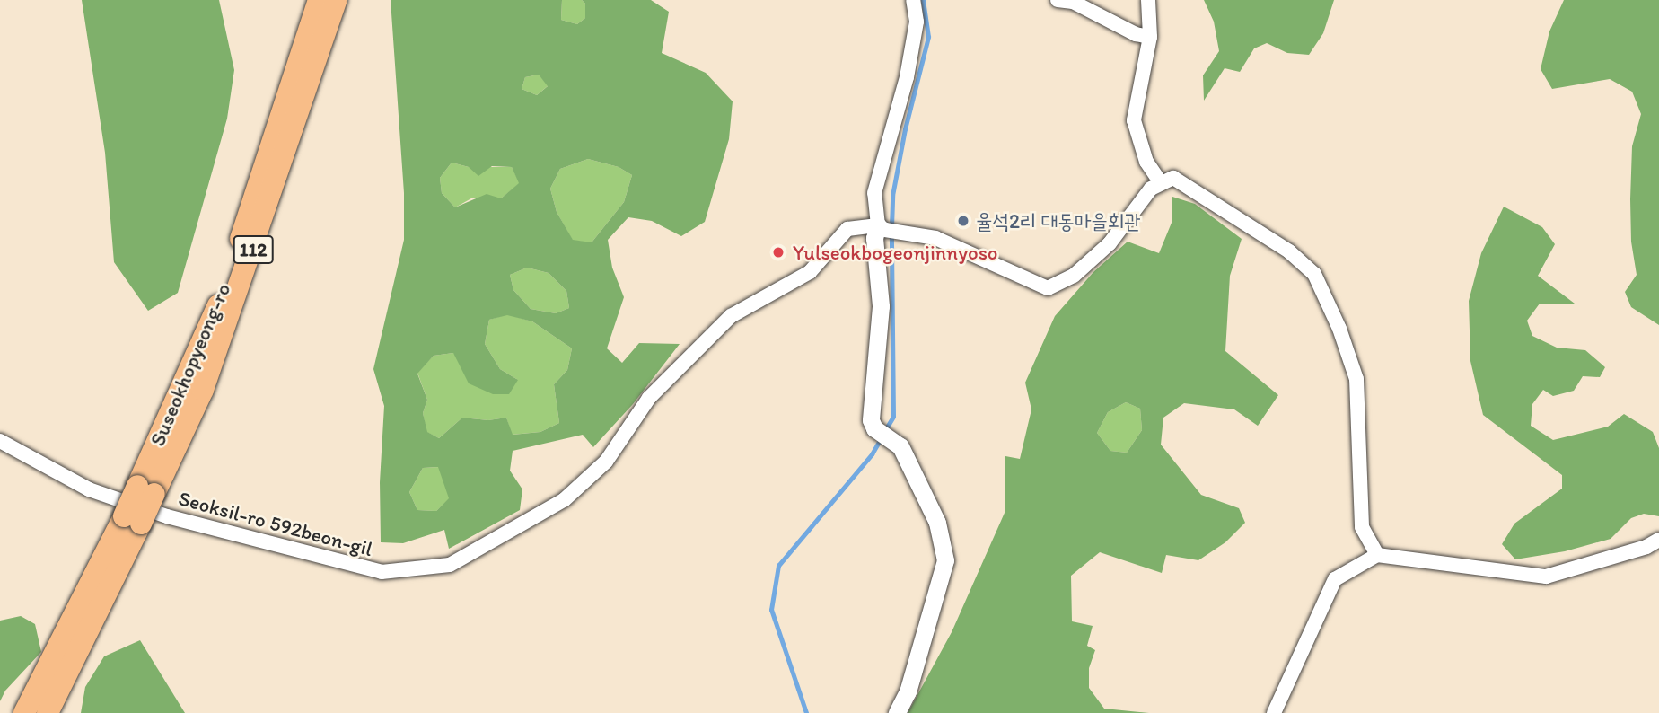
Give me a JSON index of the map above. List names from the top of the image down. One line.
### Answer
{"streets":{"highway":["112","Suseokhopyeong-ro"],"street":["Seoksil-ro 592beon-gil"]},"places":["율석2리 대동마을회관","Yulseokbogeonjinnyoso"]}
